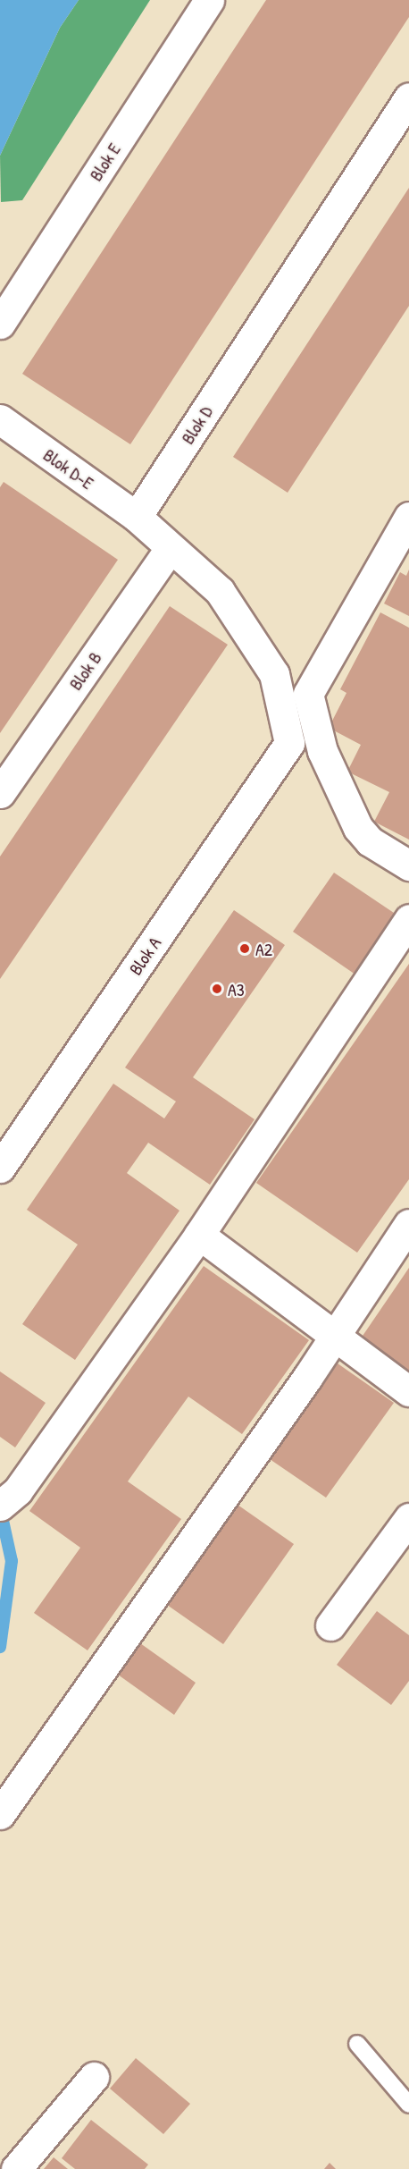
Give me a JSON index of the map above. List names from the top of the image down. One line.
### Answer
{"streets":{"street":["Blok E","Blok D","Blok D-E","Blok B","Blok A"]},"crossings":[["Blok D","Blok D-E"],["Blok B","Blok A"]],"places":["A2","A3"]}
